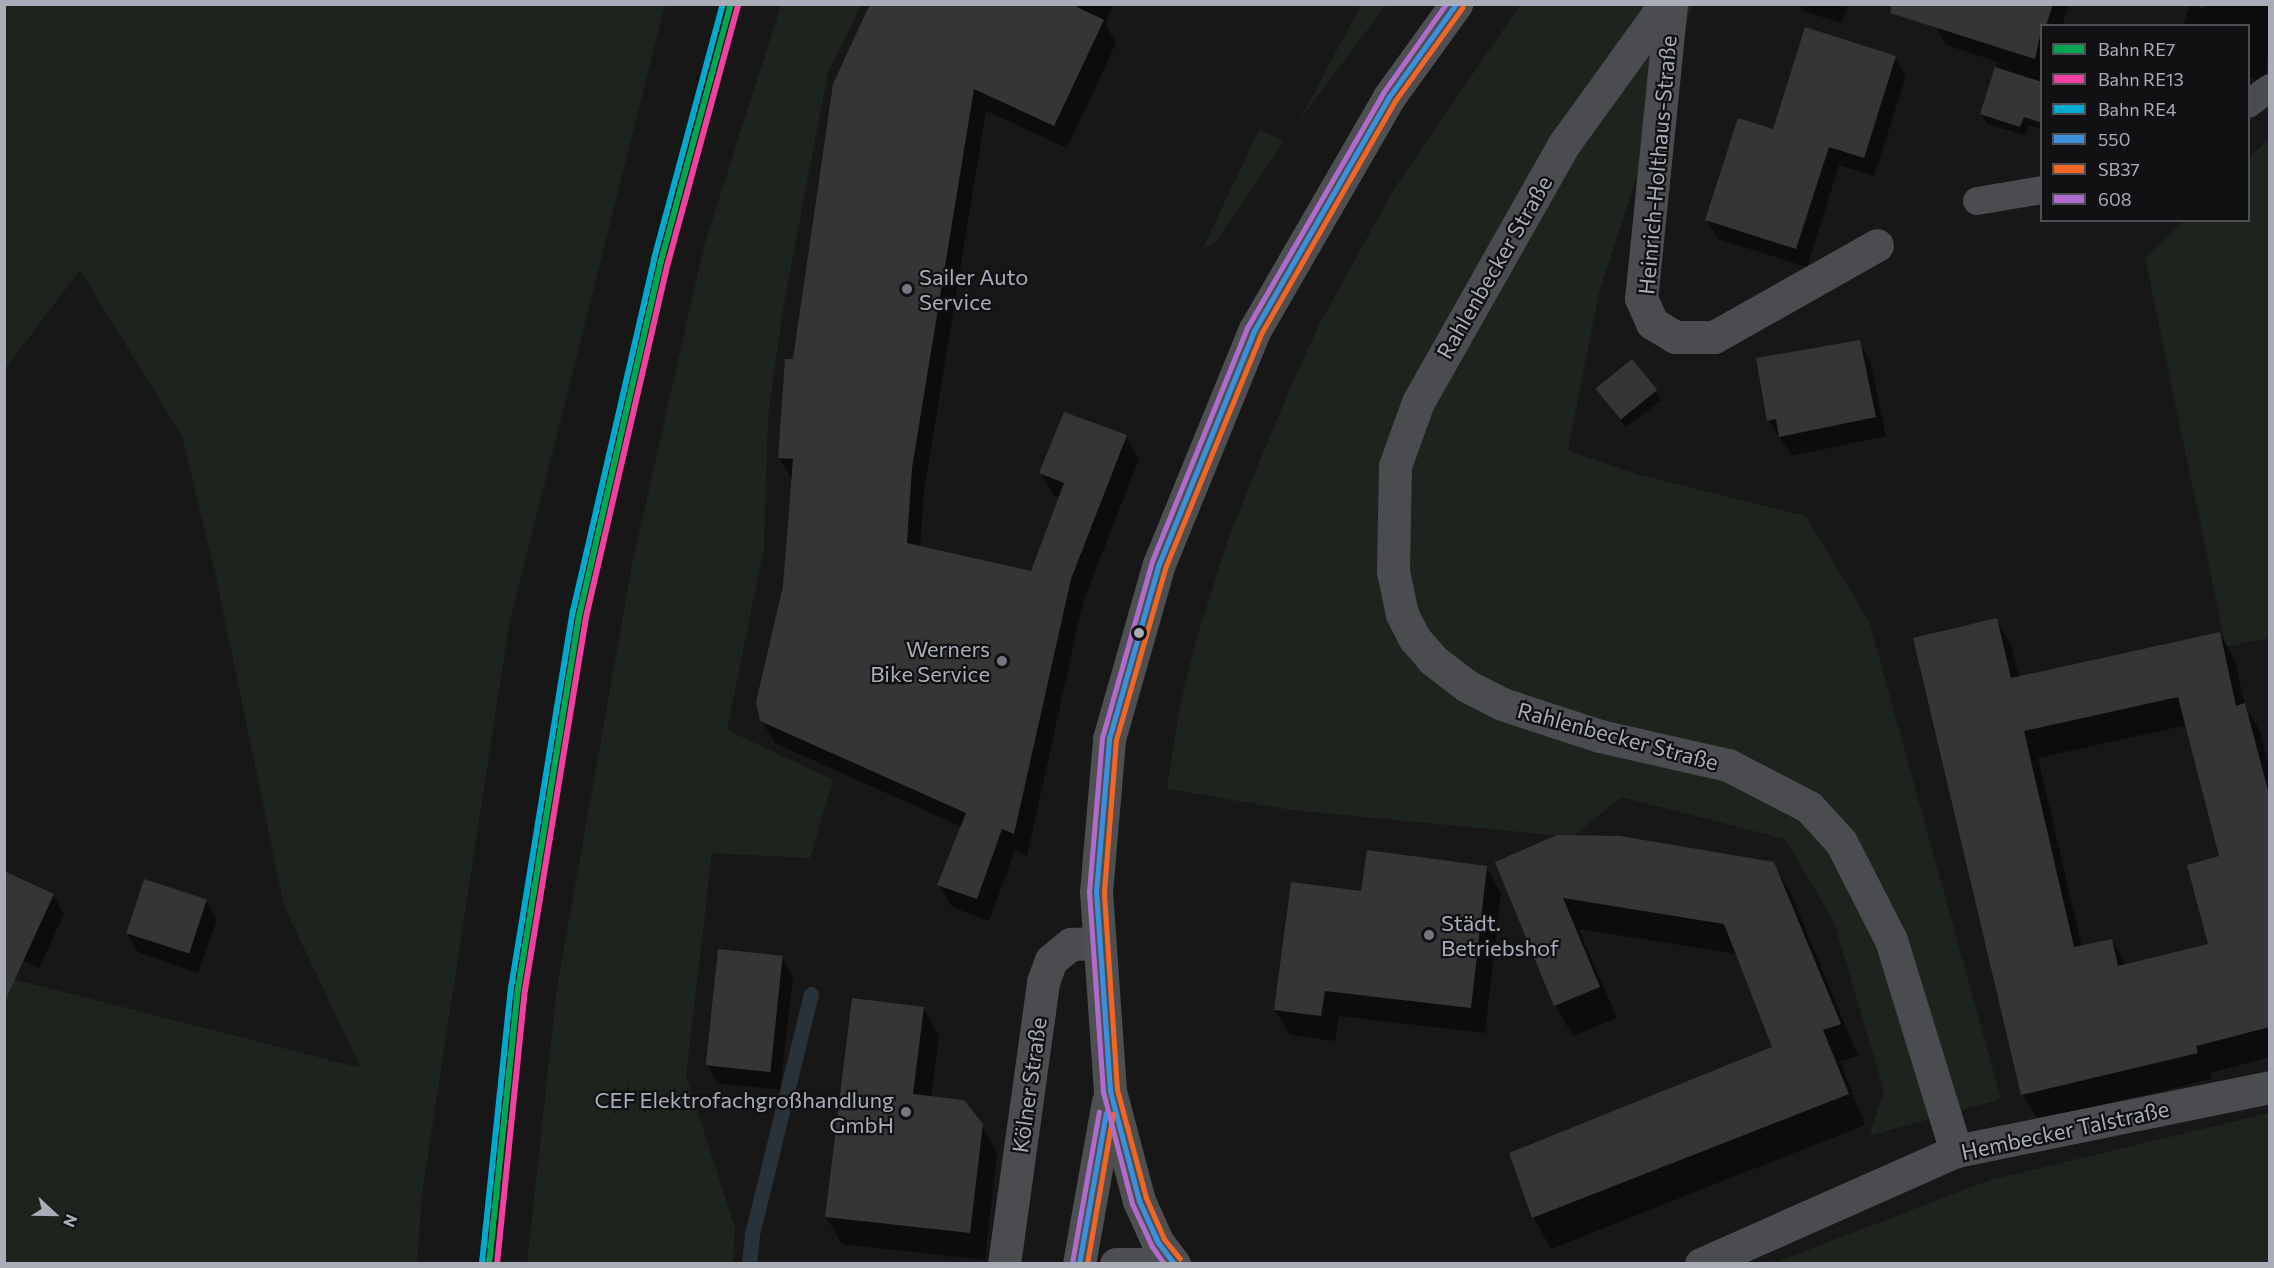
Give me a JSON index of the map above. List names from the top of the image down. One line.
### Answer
{"streets":{"street":["Heinrich-Holthaus-Straße","Rahlenbecker Straße","Kölner Straße","Hembecker Talstraße"]},"crossings":[["Rahlenbecker Straße","Hembecker Talstraße"]],"places":["Sailer Auto Service","Werners Bike Service","Städt. Betriebshof","CEF Elektrofachgroßhandlung GmbH"],"lines":["rail line RE7","rail line RE4","transit line 550","transit line 608","rail line RE13","transit line SB37"],"legend":["Bahn RE7","Bahn RE13","Bahn RE4","550","SB37","608"],"north":"right"}
